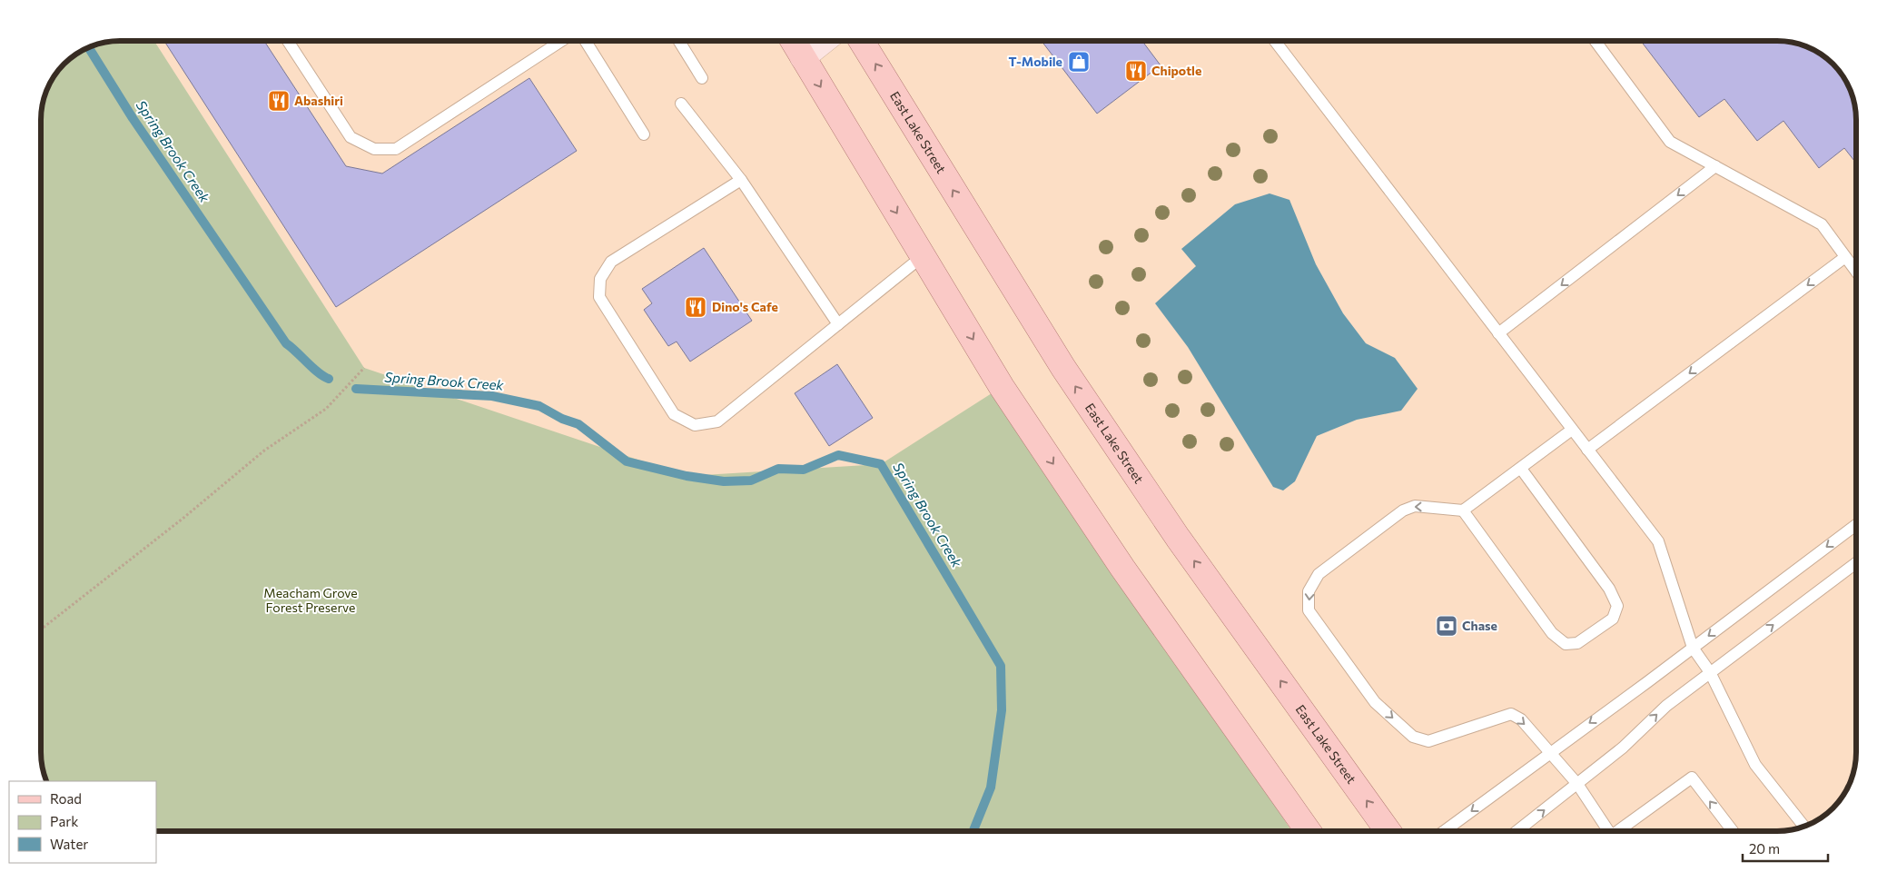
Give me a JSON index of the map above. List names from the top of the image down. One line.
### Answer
{"streets":{"main road":["East Lake Street"]},"water":["Spring Brook Creek"],"parks":["Meacham Grove Forest Preserve"],"places":{"shop":["T-Mobile"],"restaurant":["Chipotle","Abashiri","Dino's Cafe"],"bank":["Chase"]},"legend":["Road","Park","Water"],"scale_bar":"20 m"}
